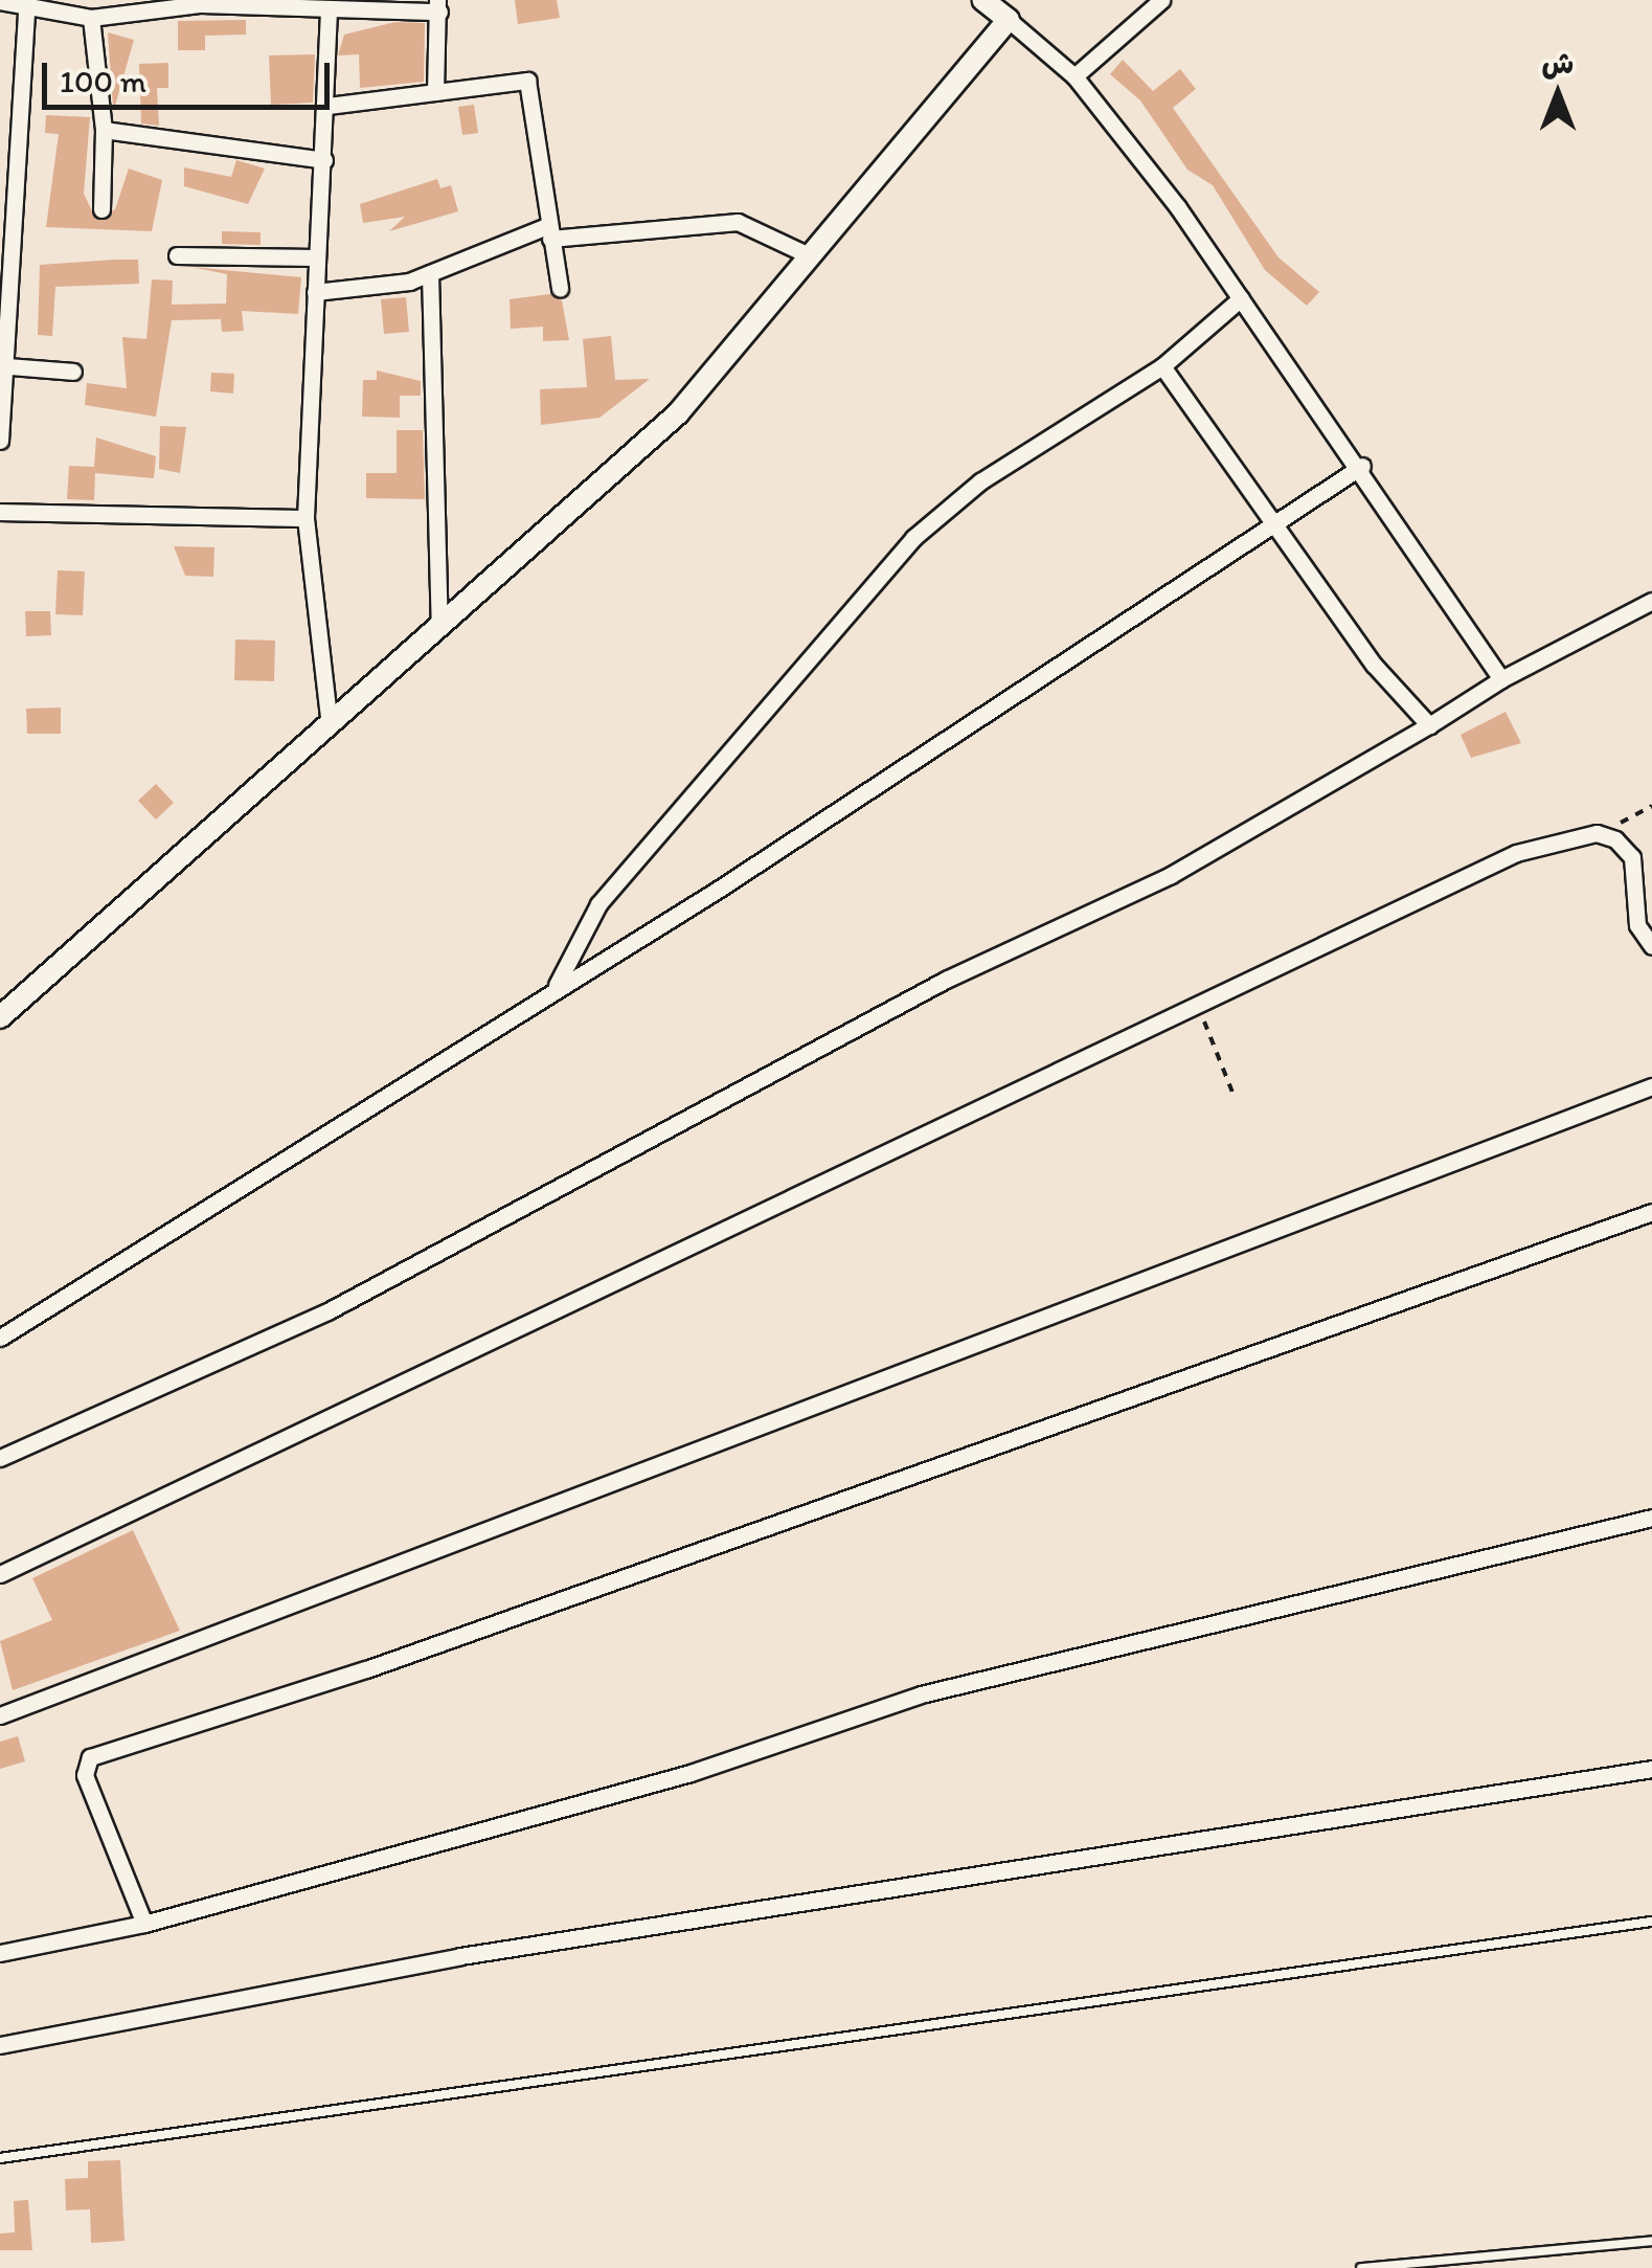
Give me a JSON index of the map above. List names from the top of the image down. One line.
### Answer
{"scale_bar":"100 m","north":"top"}
